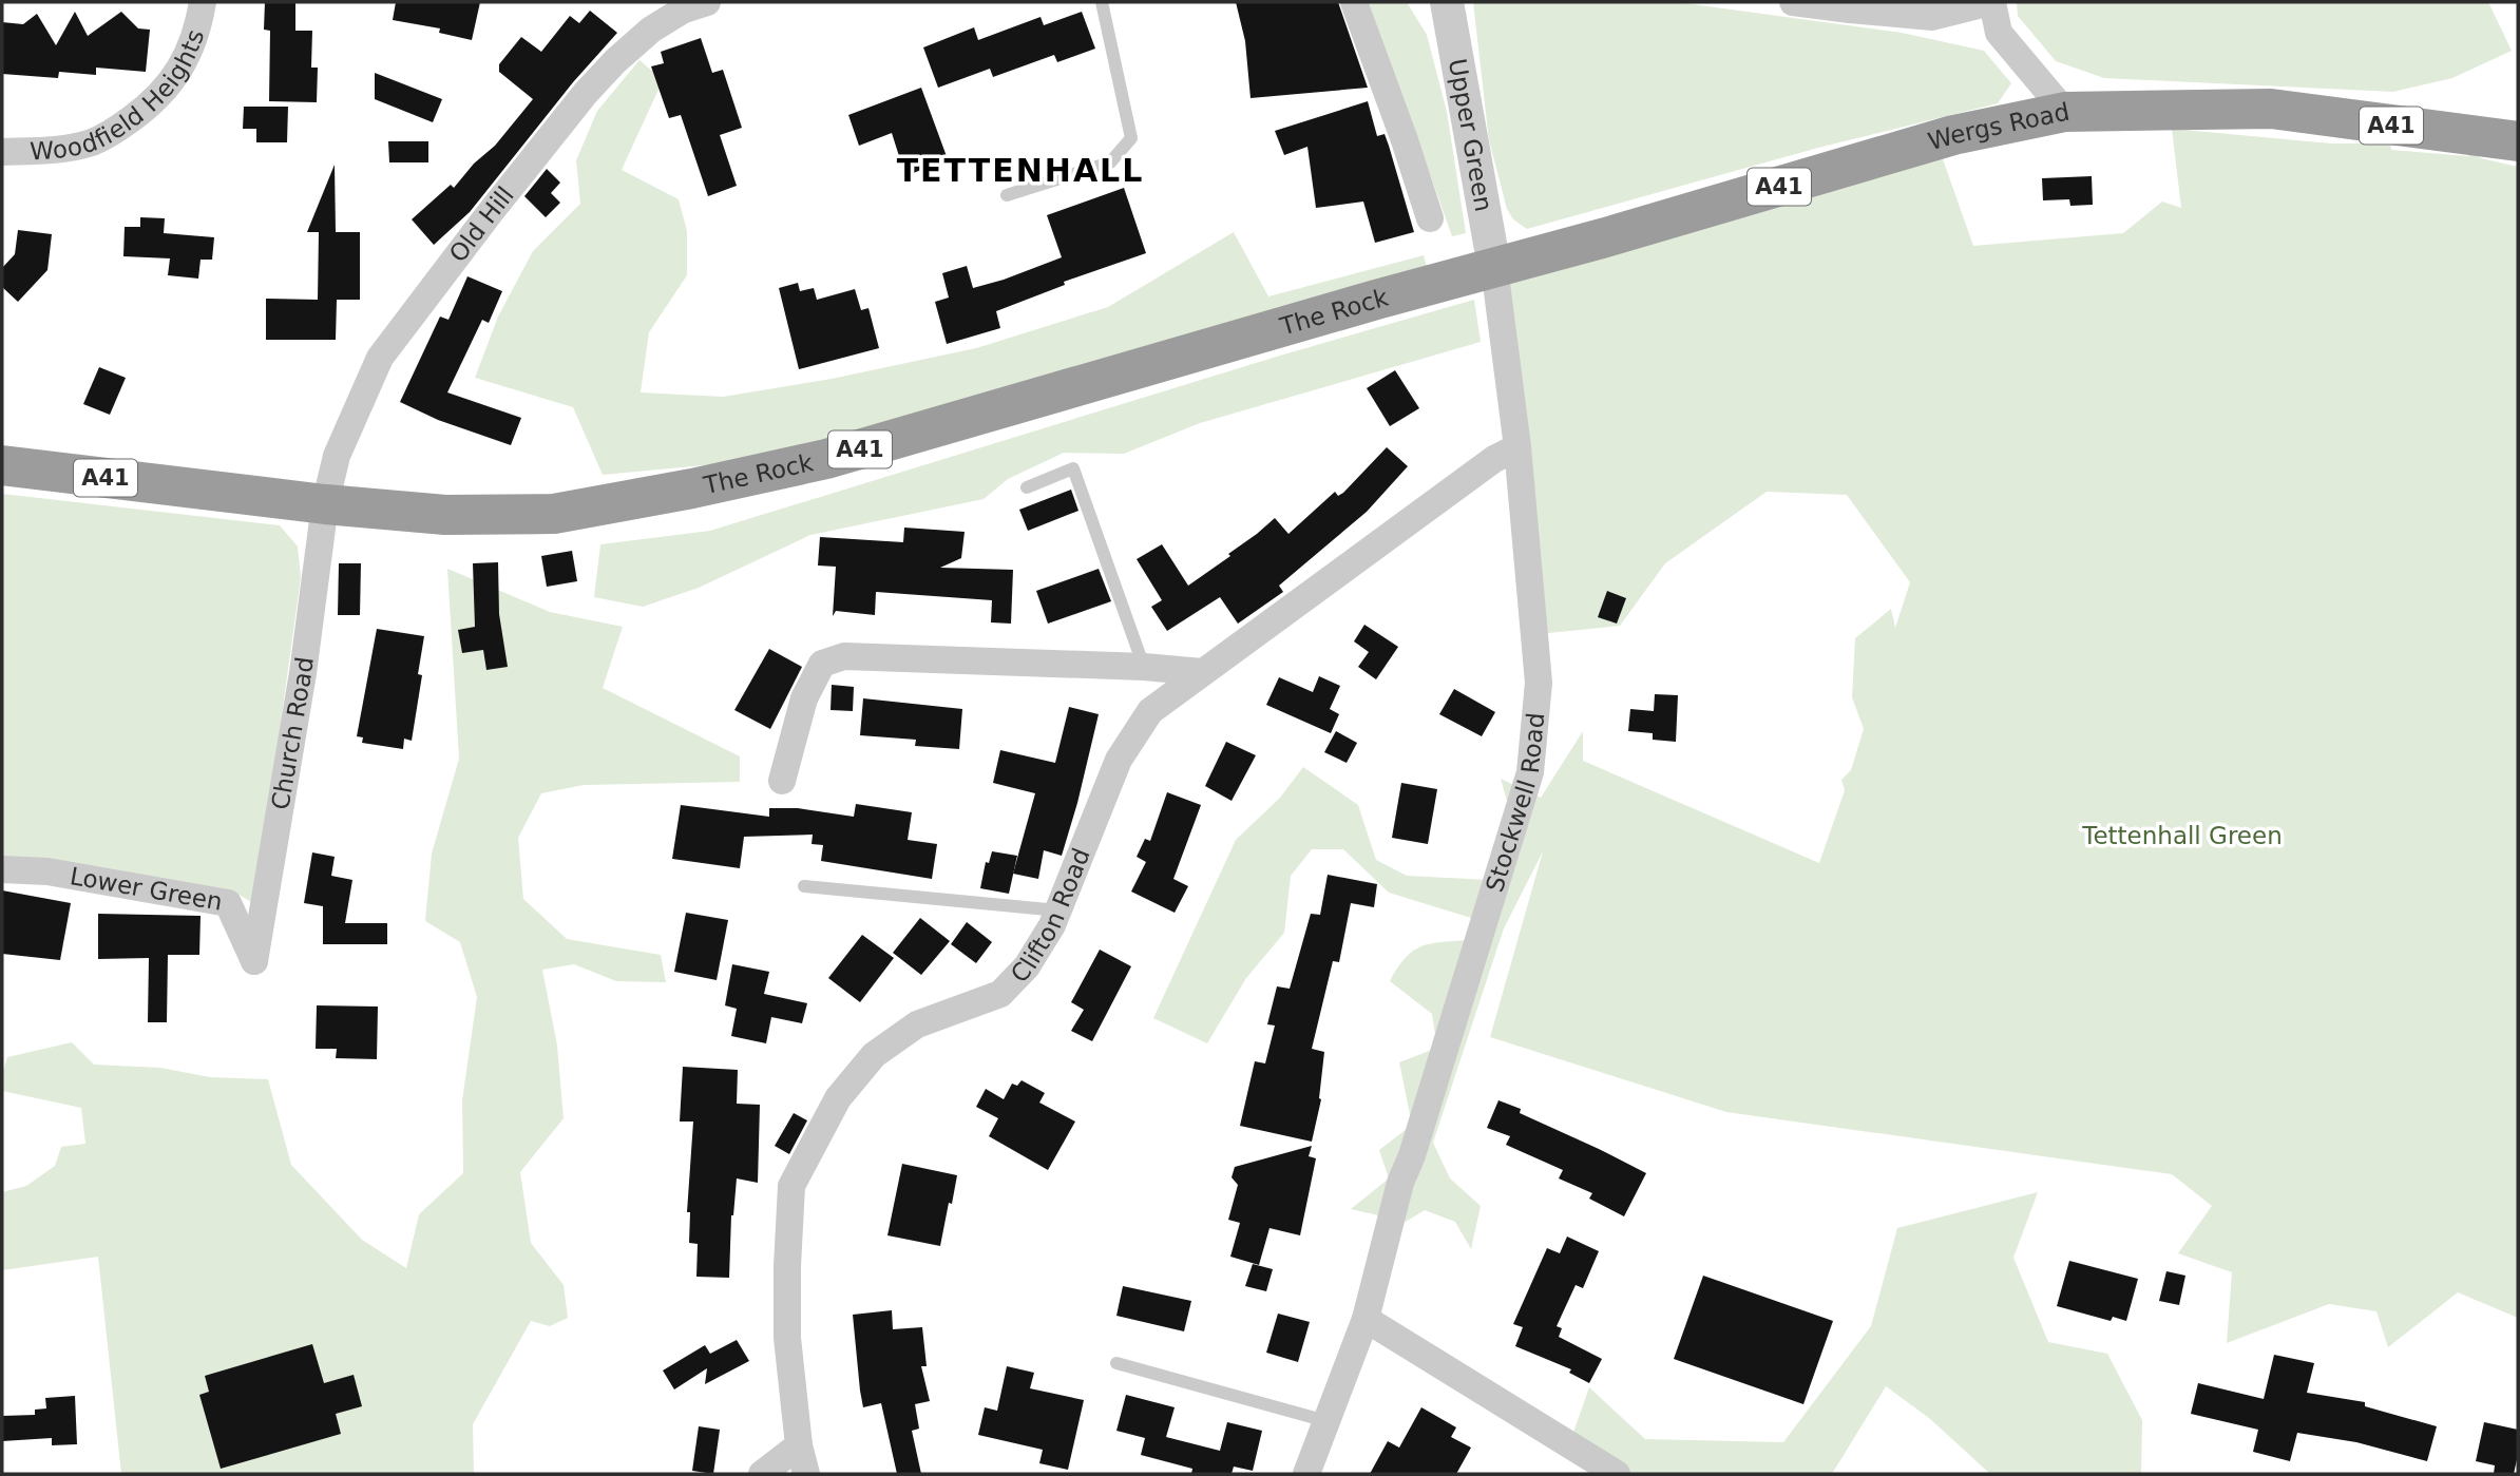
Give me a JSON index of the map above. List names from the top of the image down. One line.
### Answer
{"streets":{"highway":["A41","Wergs Road","The Rock"],"street":["Woodfield Heights","Upper Green","Old Hill","Church Road","Stockwell Road","Lower Green","Clifton Road"]},"crossings":[["Wergs Road","Upper Green"],["Wergs Road","The Rock"],["Wergs Road","Stockwell Road"],["Upper Green","The Rock"],["Upper Green","Stockwell Road"],["Old Hill","The Rock"],["Old Hill","Church Road"],["The Rock","Church Road"],["The Rock","Stockwell Road"],["Church Road","Lower Green"],["Stockwell Road","Clifton Road"]],"districts":["TETTENHALL"],"parks":["Tettenhall Green"]}
